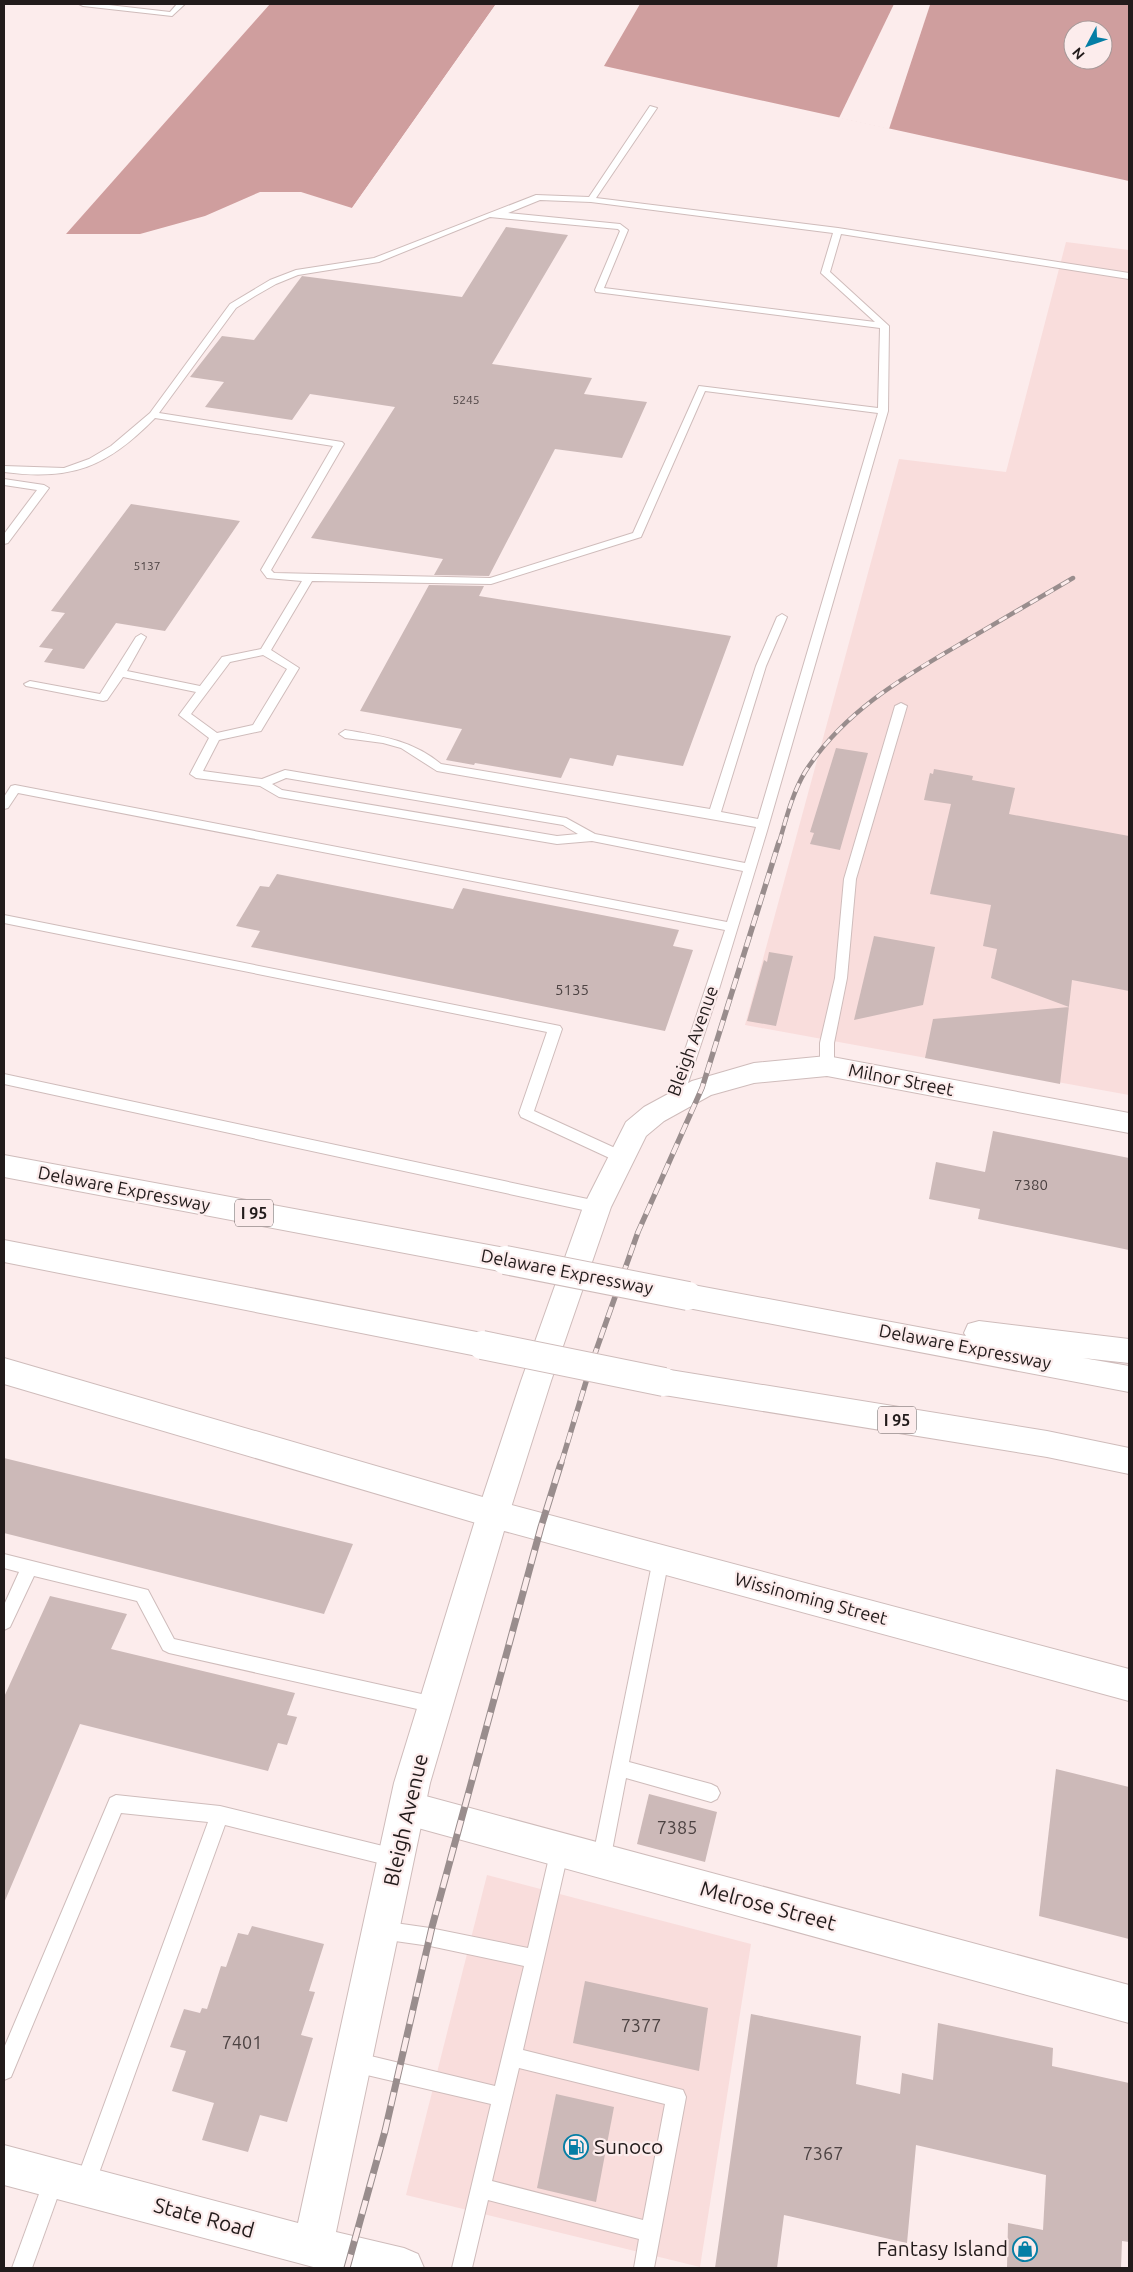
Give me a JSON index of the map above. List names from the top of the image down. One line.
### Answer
{"streets":{"main road":["Bleigh Avenue","Milnor Street","Delaware Expressway","I 95","Wissinoming Street","Melrose Street","State Road"]},"crossings":[["Bleigh Avenue","Milnor Street"],["Bleigh Avenue","Wissinoming Street"],["Bleigh Avenue","Melrose Street"],["Bleigh Avenue","State Road"]],"places":{"fuel station":["Sunoco"],"shop":["Fantasy Island"]},"house_numbers":["5245","5137","5135","7380","7385","7377","7401","7367"],"north":"bottom left"}
